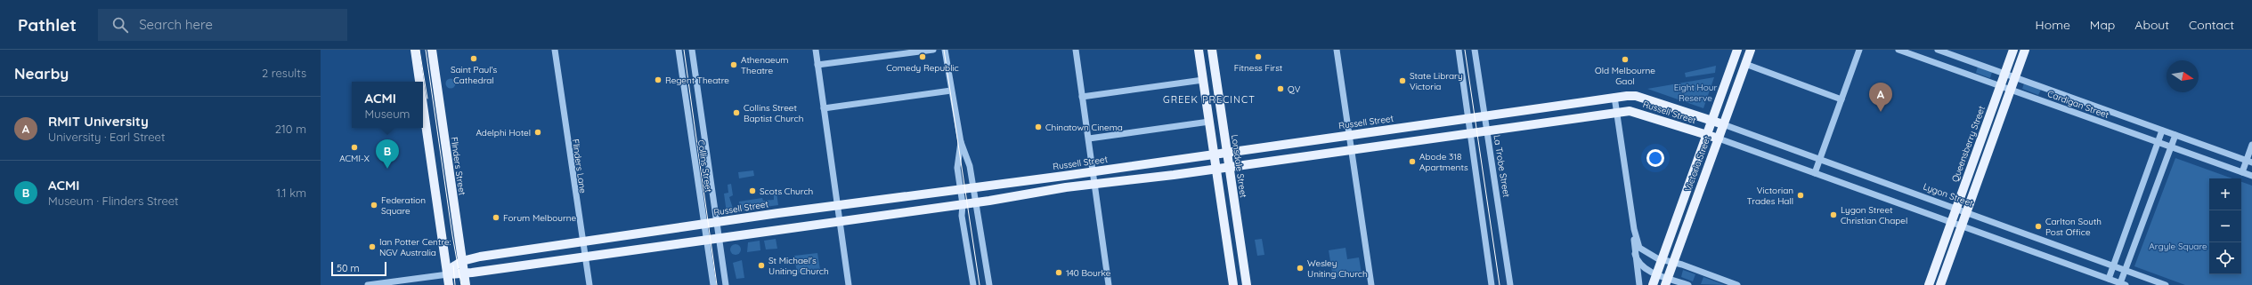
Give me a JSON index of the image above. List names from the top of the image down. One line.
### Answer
{"streets":{"main road":["Russell Street","Queensberry Street","Victoria Street","Flinders Street","Lonsdale Street"],"street":["Cardigan Street","Flinders Lane","Collins Street","La Trobe Street","Lygon Street"]},"crossings":[["Cardigan Street","Queensberry Street"],["Russell Street","Victoria Street"],["Russell Street","Flinders Street"],["Russell Street","Flinders Lane"],["Russell Street","Collins Street"],["Russell Street","Lonsdale Street"],["Russell Street","La Trobe Street"],["Russell Street","Lygon Street"],["Queensberry Street","Lygon Street"],["Victoria Street","Lygon Street"]],"districts":["GREEK PRECINCT"],"parks":["Eight Hour Reserve","Argyle Square"],"places":["Comedy Republic","Fitness First","Saint Paul's Cathedral","Old Melbourne Gaol","Athenaeum Theatre","Regent Theatre","State Library Victoria","QV","Collins Street Baptist Church","Chinatown Cinema","Adelphi Hotel","ACMI-X","Abode 318 Apartments","Scots Church","Victorian Trades Hall","Federation Square","Lygon Street Christian Chapel","Forum Melbourne","Carlton South Post Office","Ian Potter Centre: NGV Australia","St Michael's Uniting Church","Wesley Uniting Church","140 Bourke"],"scale_bar":"50 m","north":"right","page":{"header":"Pathlet","search":"Search here","nav":["Home","Map","About","Contact"],"heading":["Nearby","2 results"],"popup":["ACMI","Museum"],"pins":["A","B"],"list":[{"mark":"A","name":"RMIT University","note":"University · Earl Street","value":"210 m"},{"mark":"B","name":"ACMI","note":"Museum · Flinders Street","value":"1.1 km"}],"map_buttons":["+","−"],"scale":"50 m"}}
